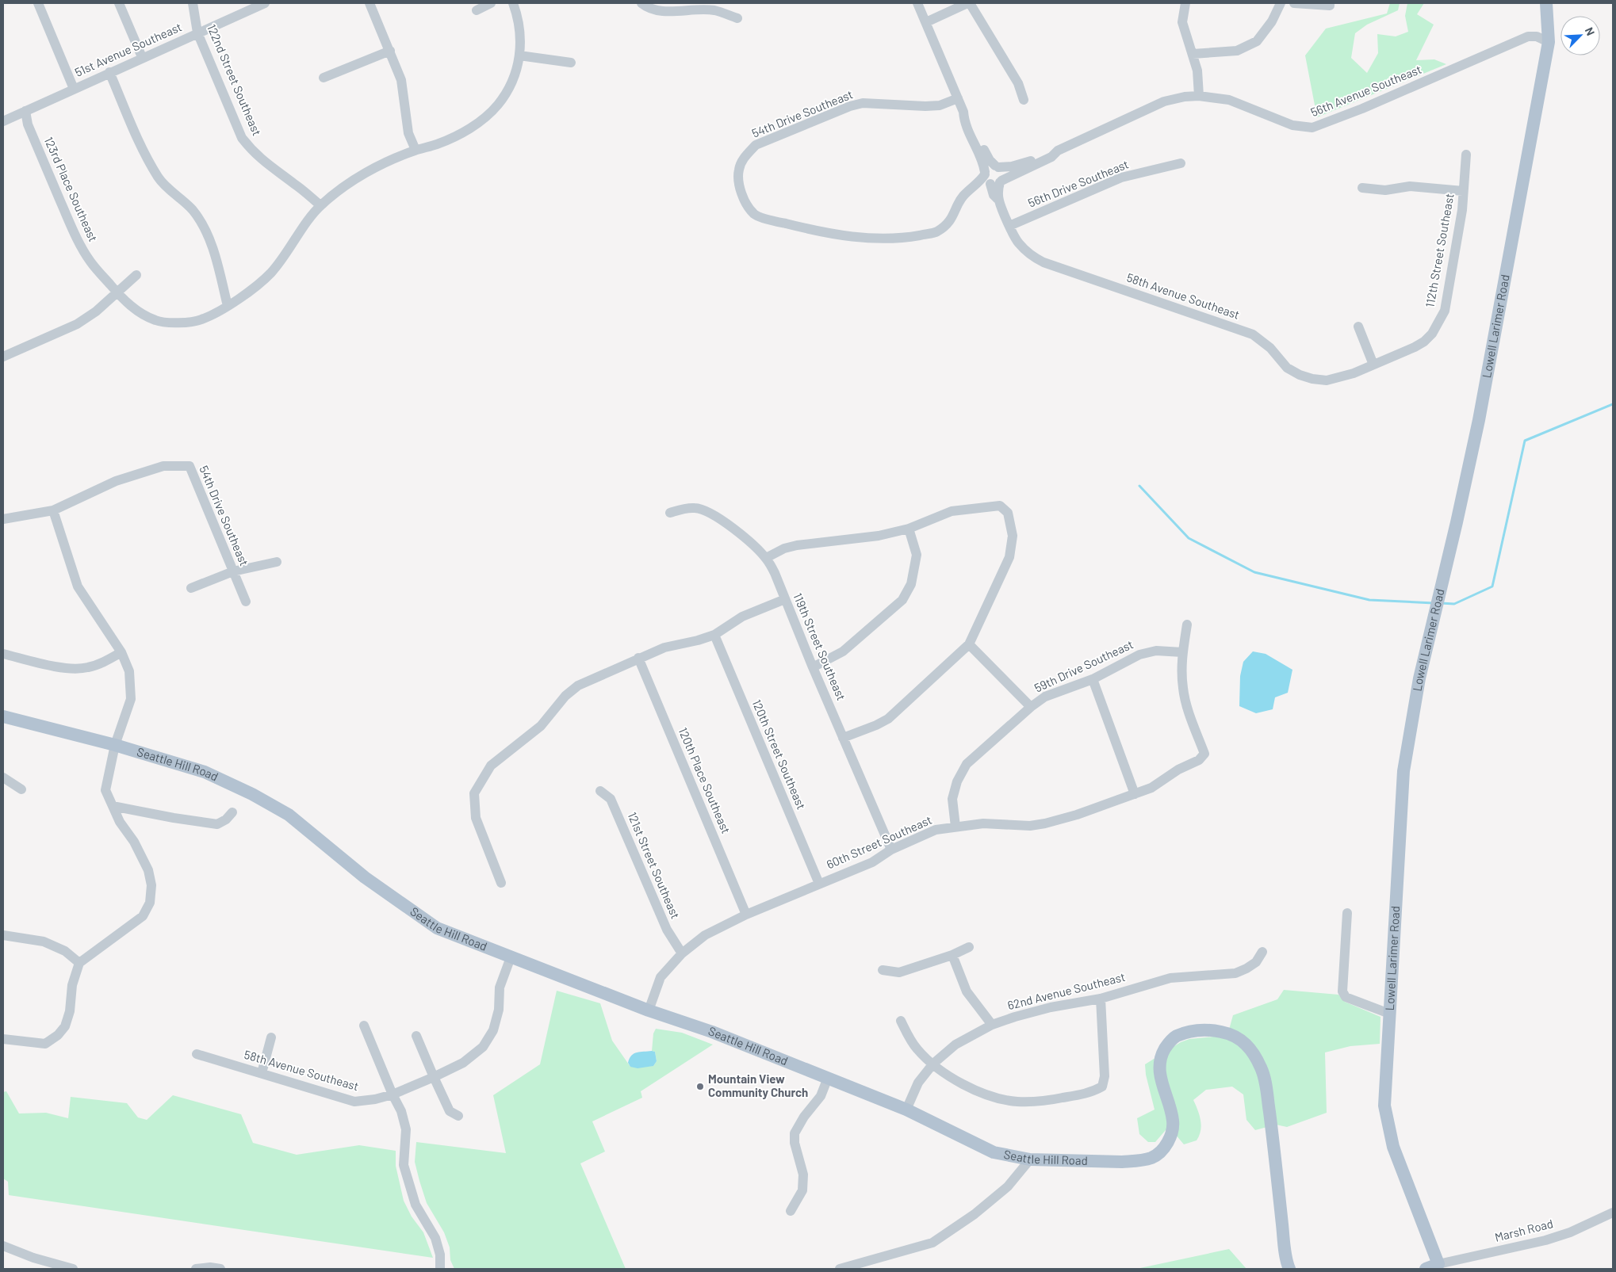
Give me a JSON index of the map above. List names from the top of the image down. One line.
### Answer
{"streets":{"main road":["Lowell Larimer Road","Seattle Hill Road"],"street":["51st Avenue Southeast","122nd Street Southeast","56th Avenue Southeast","54th Drive Southeast","56th Drive Southeast","123rd Place Southeast","112th Street Southeast","58th Avenue Southeast","119th Street Southeast","59th Drive Southeast","120th Street Southeast","120th Place Southeast","60th Street Southeast","121st Street Southeast","62nd Avenue Southeast","Marsh Road"]},"crossings":[["51st Avenue Southeast","122nd Street Southeast"],["51st Avenue Southeast","123rd Place Southeast"],["122nd Street Southeast","123rd Place Southeast"],["56th Avenue Southeast","54th Drive Southeast"],["56th Avenue Southeast","58th Avenue Southeast"],["56th Avenue Southeast","Lowell Larimer Road"],["56th Drive Southeast","58th Avenue Southeast"],["112th Street Southeast","58th Avenue Southeast"],["58th Avenue Southeast","Seattle Hill Road"],["Lowell Larimer Road","Marsh Road"],["119th Street Southeast","60th Street Southeast"],["59th Drive Southeast","60th Street Southeast"],["120th Street Southeast","60th Street Southeast"],["Seattle Hill Road","60th Street Southeast"],["Seattle Hill Road","62nd Avenue Southeast"],["120th Place Southeast","60th Street Southeast"],["60th Street Southeast","121st Street Southeast"]],"places":["Mountain View Community Church"],"north":"top right"}
